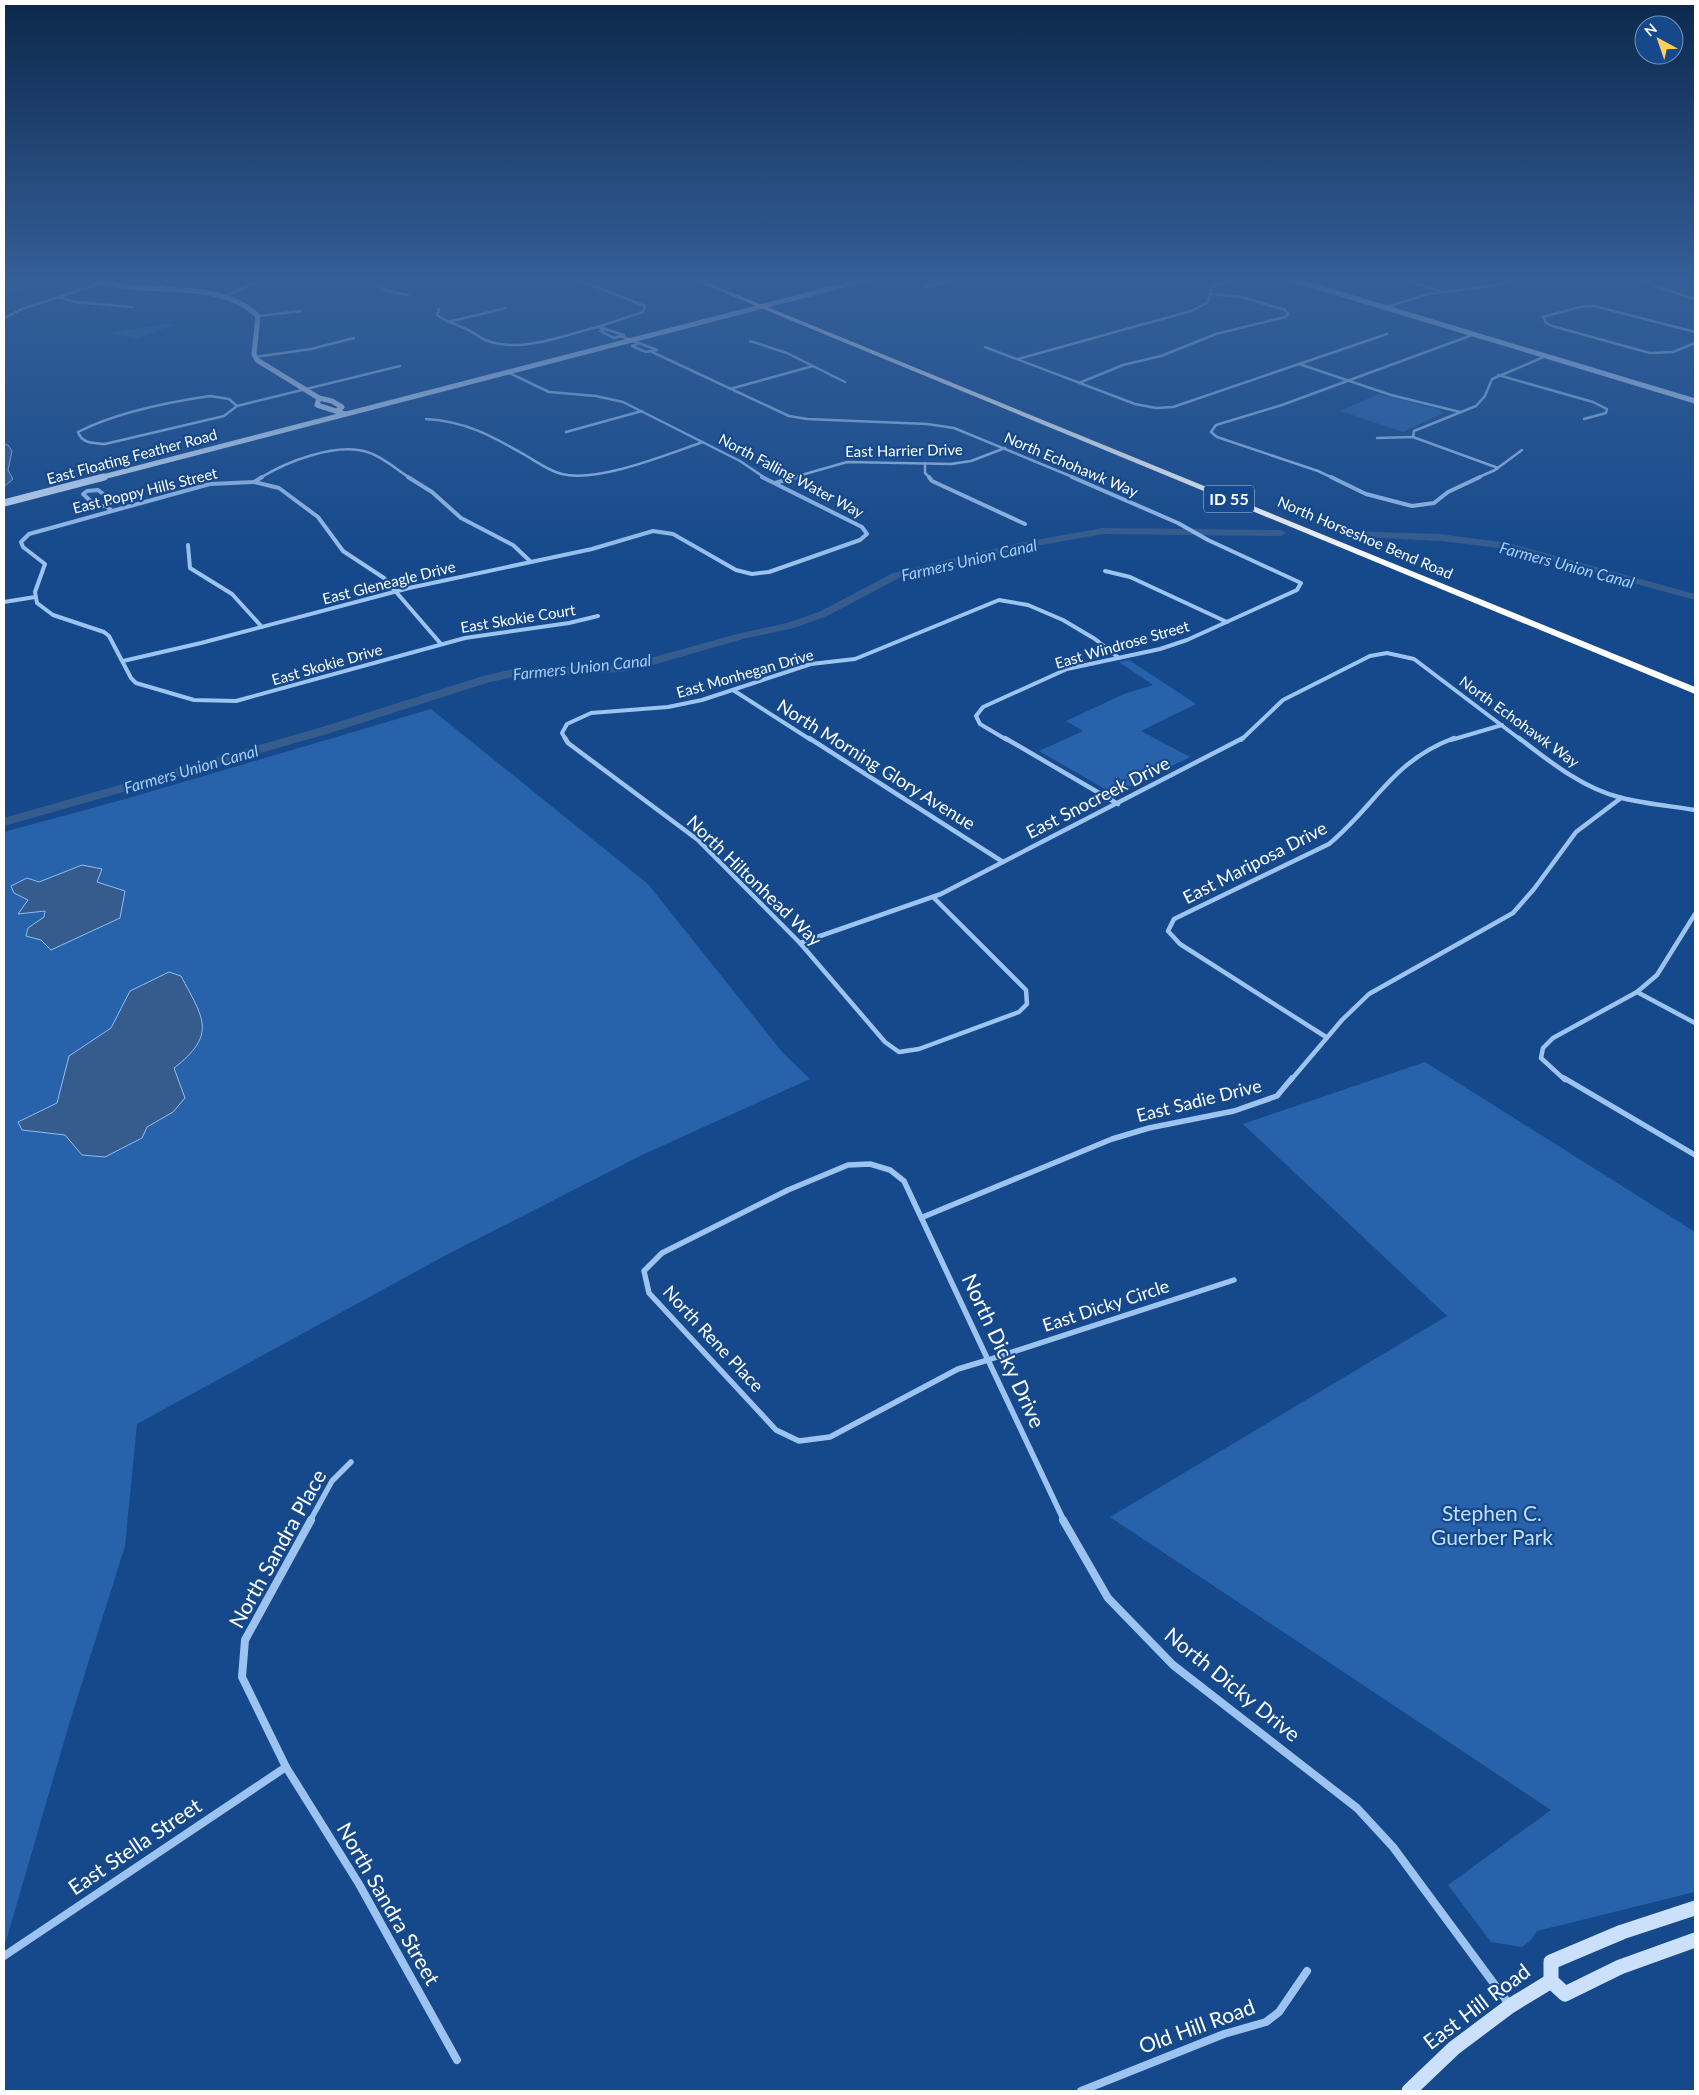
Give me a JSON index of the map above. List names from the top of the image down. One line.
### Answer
{"streets":{"highway":["ID 55","North Horseshoe Bend Road"],"street":["East Harrier Drive","East Floating Feather Road","North Echohawk Way","North Falling Water Way","East Poppy Hills Street","East Gleneagle Drive","East Skokie Court","East Windrose Street","East Skokie Drive","East Monhegan Drive","North Morning Glory Avenue","East Snocreek Drive","East Mariposa Drive","North Hiltonhead Way","East Sadie Drive","East Dicky Circle","North Rene Place","North Dicky Drive","North Sandra Place","East Stella Street","North Sandra Street","East Hill Road","Old Hill Road"]},"crossings":[["East Harrier Drive","North Echohawk Way"],["East Harrier Drive","North Falling Water Way"],["North Echohawk Way","East Windrose Street"],["North Echohawk Way","East Snocreek Drive"],["North Echohawk Way","East Mariposa Drive"],["North Echohawk Way","East Sadie Drive"],["North Falling Water Way","East Gleneagle Drive"],["East Poppy Hills Street","East Skokie Drive"],["East Gleneagle Drive","East Skokie Drive"],["East Skokie Court","East Skokie Drive"],["East Windrose Street","East Monhegan Drive"],["East Windrose Street","East Snocreek Drive"],["East Monhegan Drive","North Morning Glory Avenue"],["East Monhegan Drive","North Hiltonhead Way"],["North Morning Glory Avenue","East Snocreek Drive"],["East Snocreek Drive","North Hiltonhead Way"],["East Mariposa Drive","East Sadie Drive"],["East Sadie Drive","North Rene Place"],["East Sadie Drive","North Dicky Drive"],["East Dicky Circle","North Rene Place"],["East Dicky Circle","North Dicky Drive"],["North Rene Place","North Dicky Drive"],["North Dicky Drive","East Hill Road"],["North Sandra Place","East Stella Street"],["North Sandra Place","North Sandra Street"],["East Stella Street","North Sandra Street"]],"water":["Farmers Union Canal"],"parks":["Stephen C. Guerber Park"],"north":"top left"}
